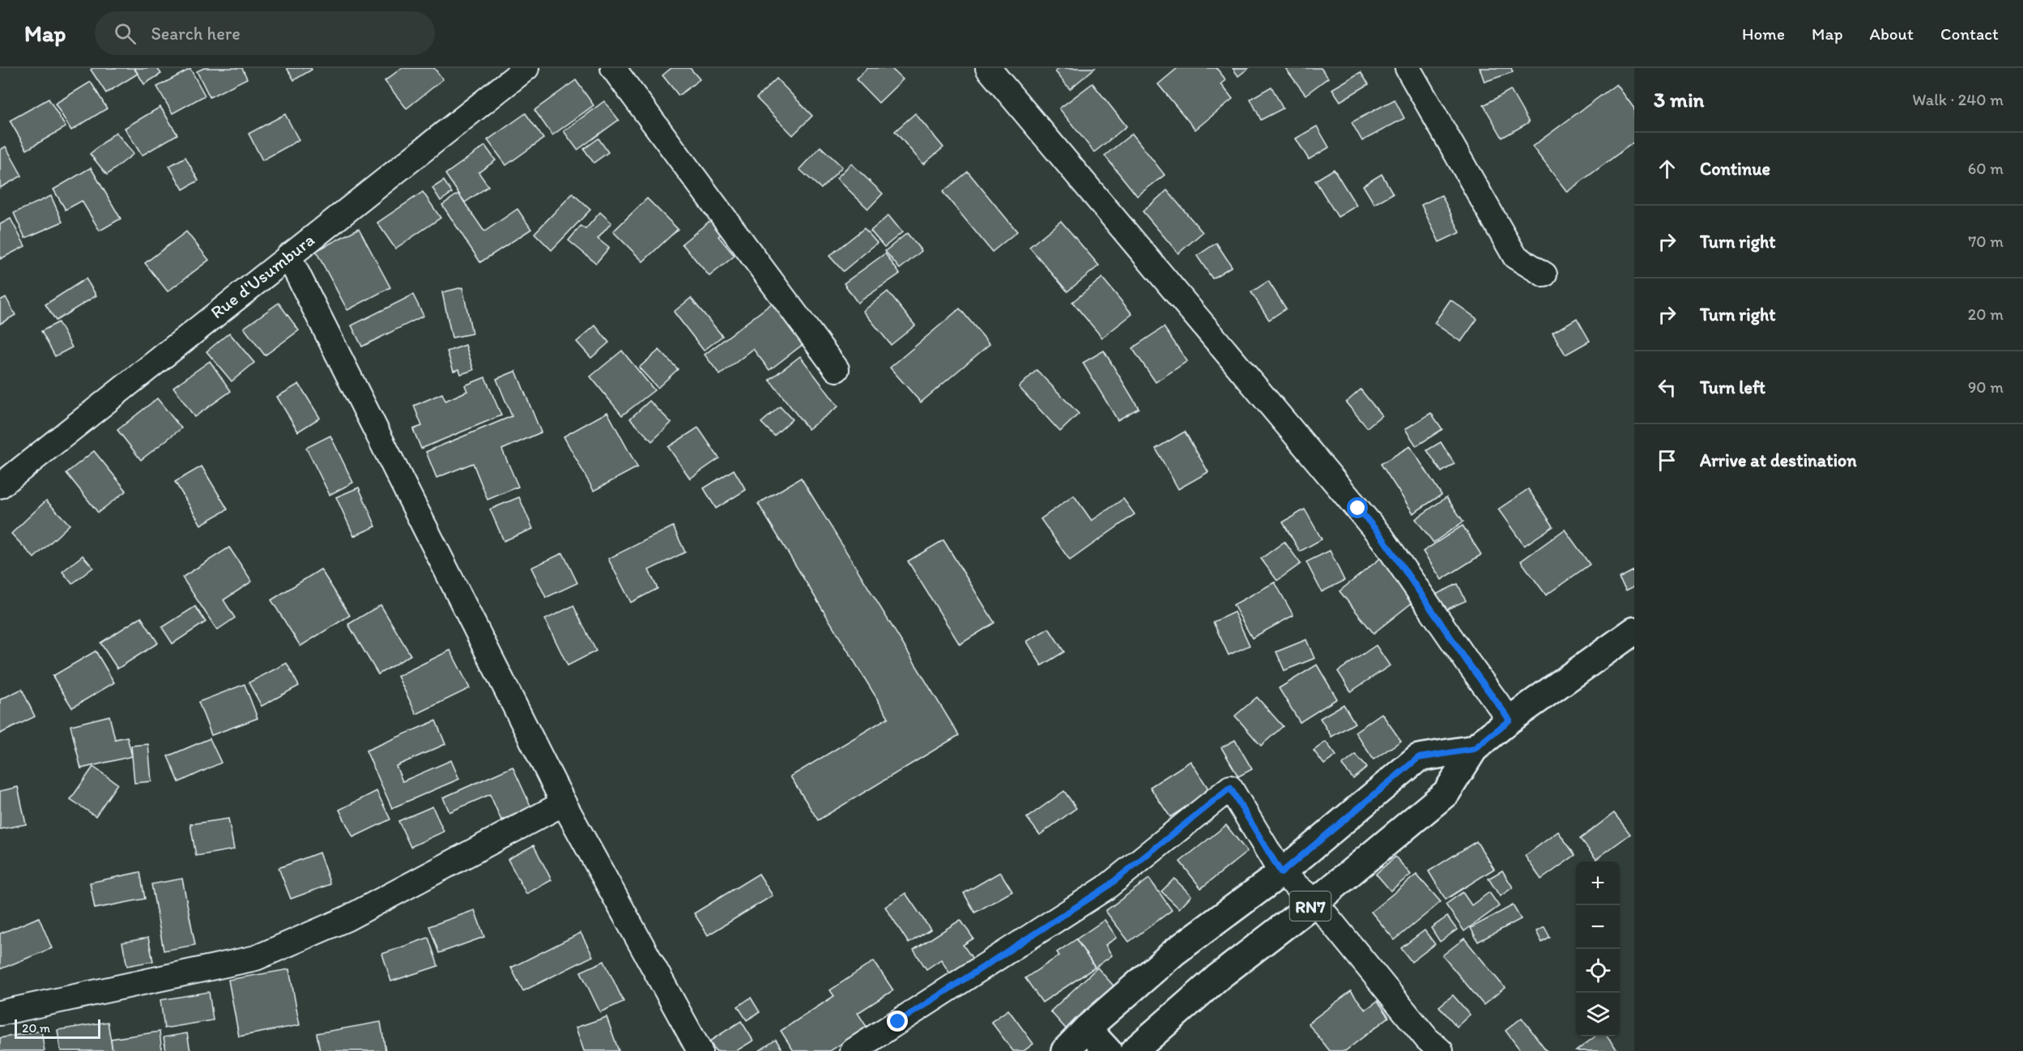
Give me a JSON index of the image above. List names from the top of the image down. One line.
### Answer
{"streets":{"main road":["RN7"],"street":["Rue d'Usumbura"]},"scale_bar":"20 m","page":{"header":"Map","search":"Search here","nav":["Home","Map","About","Contact"],"heading":["3 min","Walk · 240 m"],"list":[["Continue","60 m"],["Turn right","70 m"],["Turn right","20 m"],["Turn left","90 m"],"Arrive at destination"],"map_buttons":["+","−"],"scale":"20 m"}}
